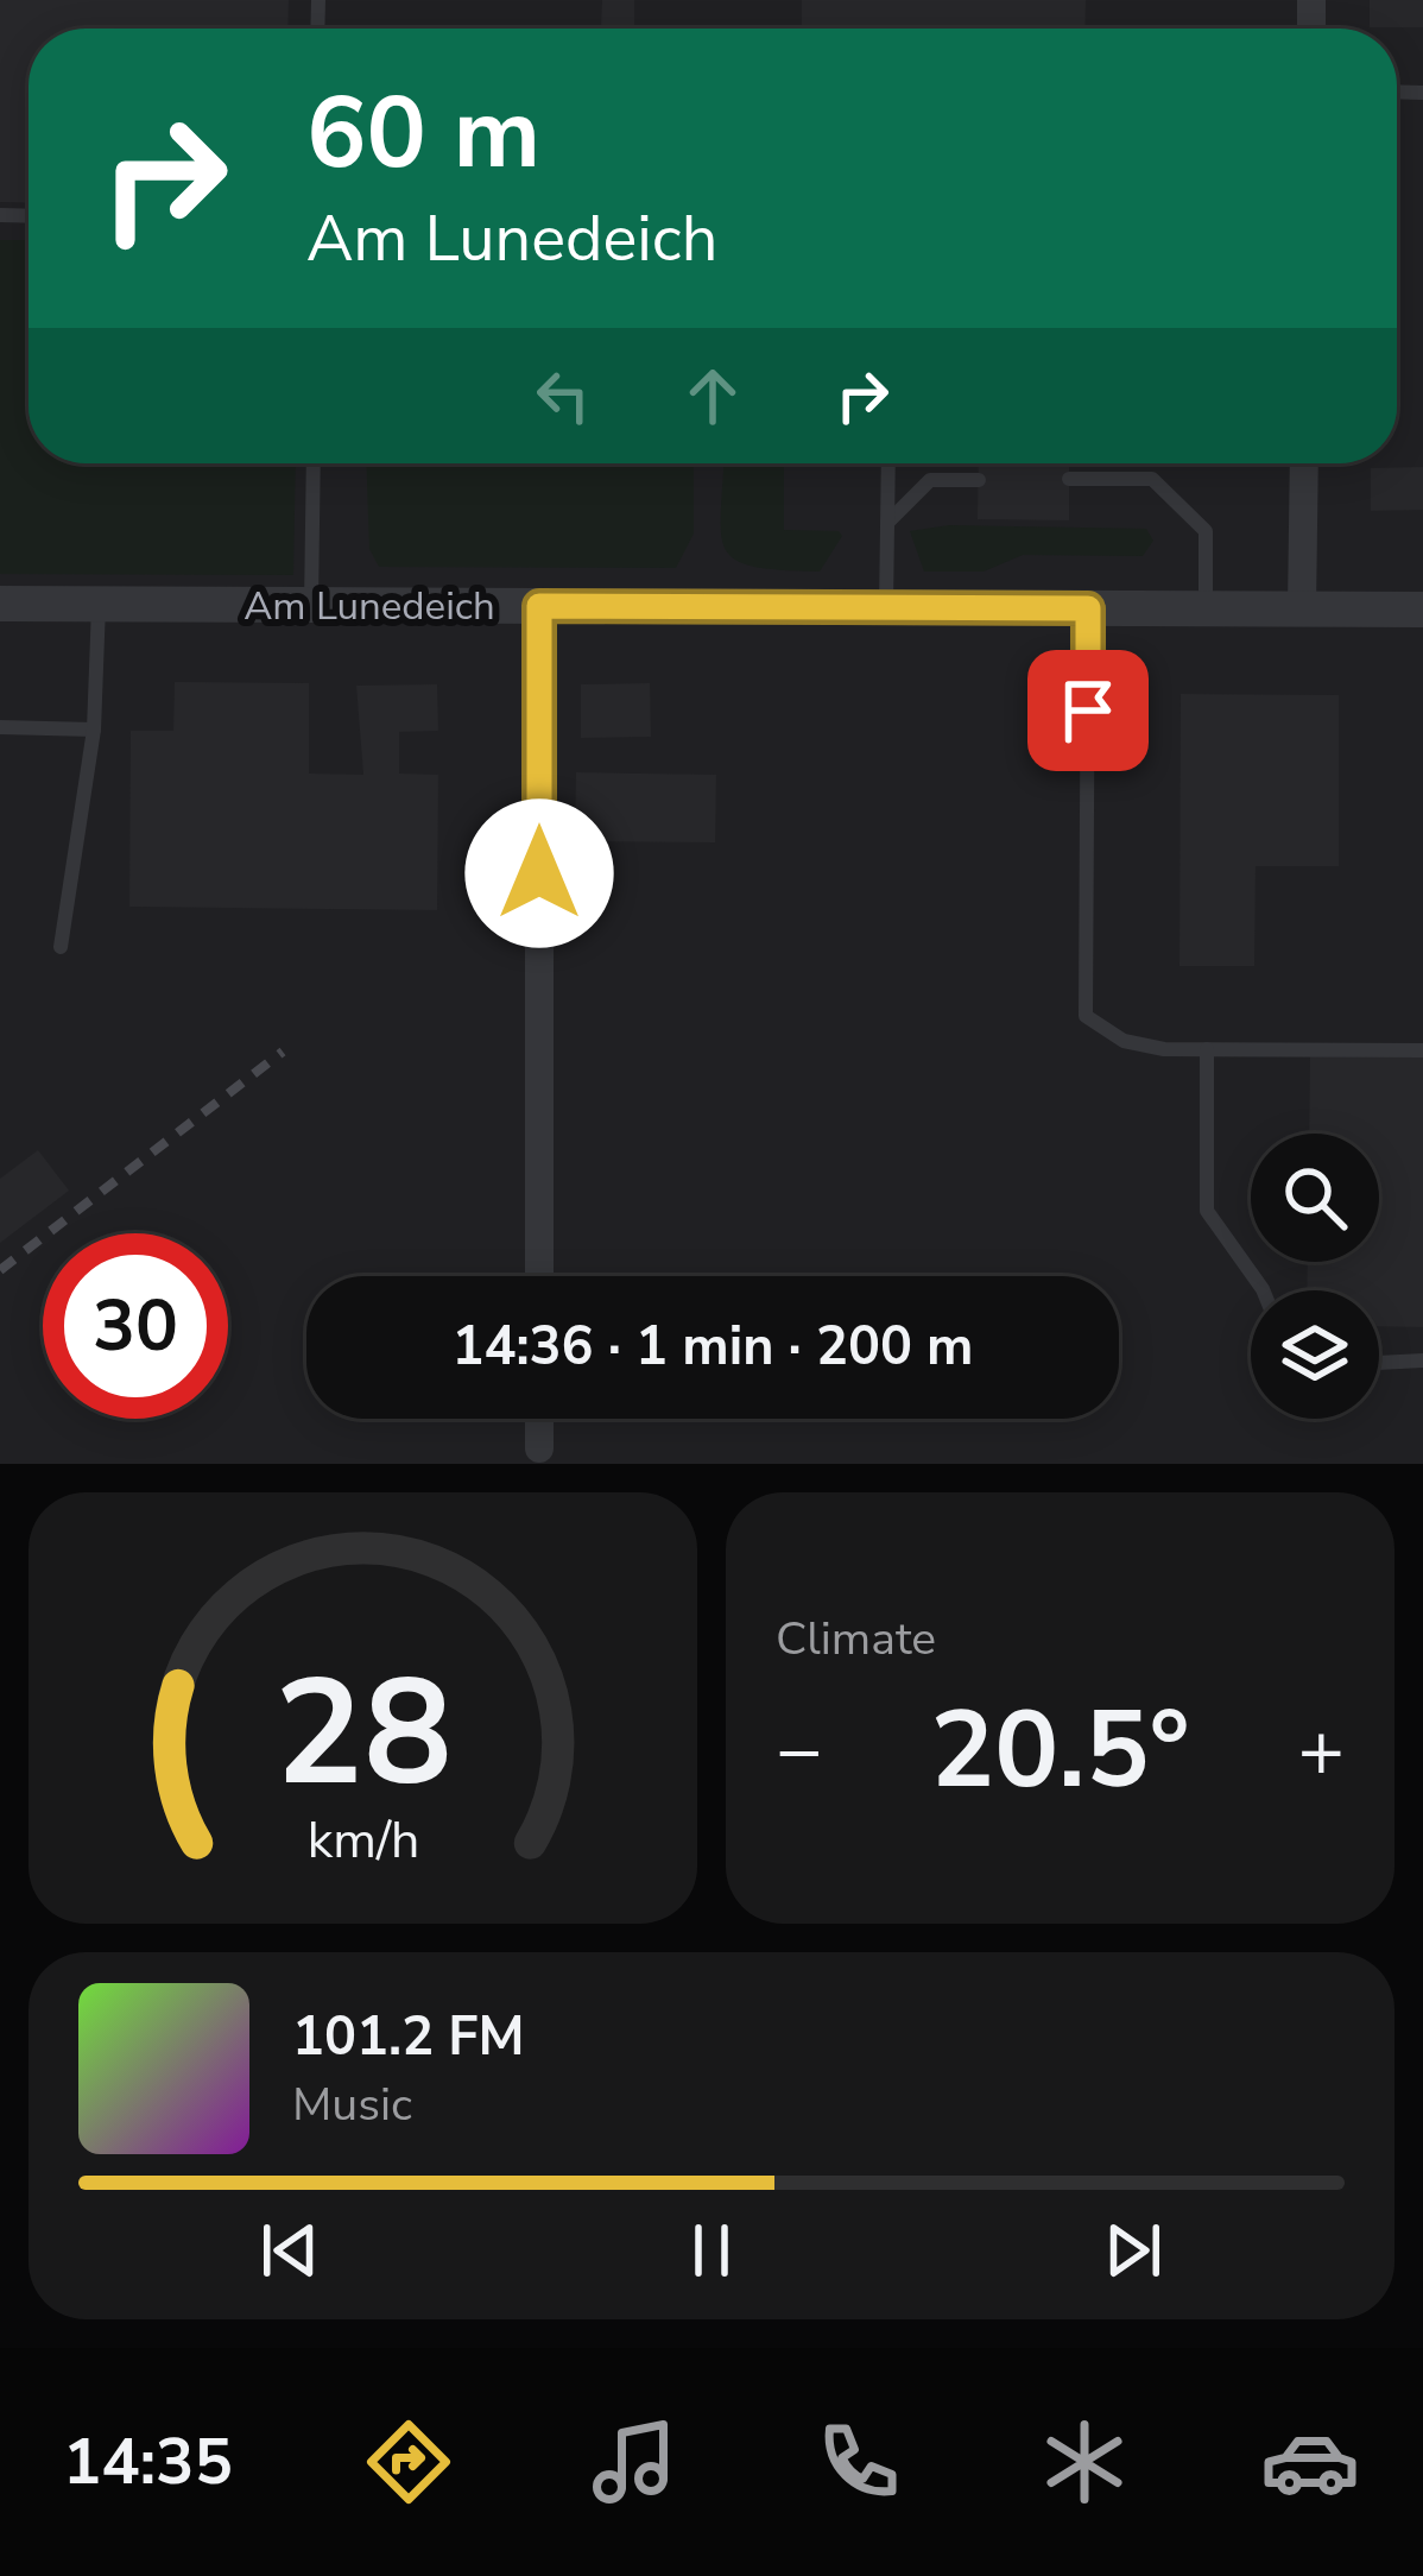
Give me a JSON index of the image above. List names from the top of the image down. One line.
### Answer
{"streets":{"street":["Am Lunedeich"]},"page":{"turn":["60 m","Am Lunedeich"],"limit":"30","trip":"14:36 · 1 min · 200 m","tile":"Climate","heat":["−","20.5°","+"],"song":["101.2 FM","Music"],"tabs":"14:35","gauge":["28","km/h"]}}
